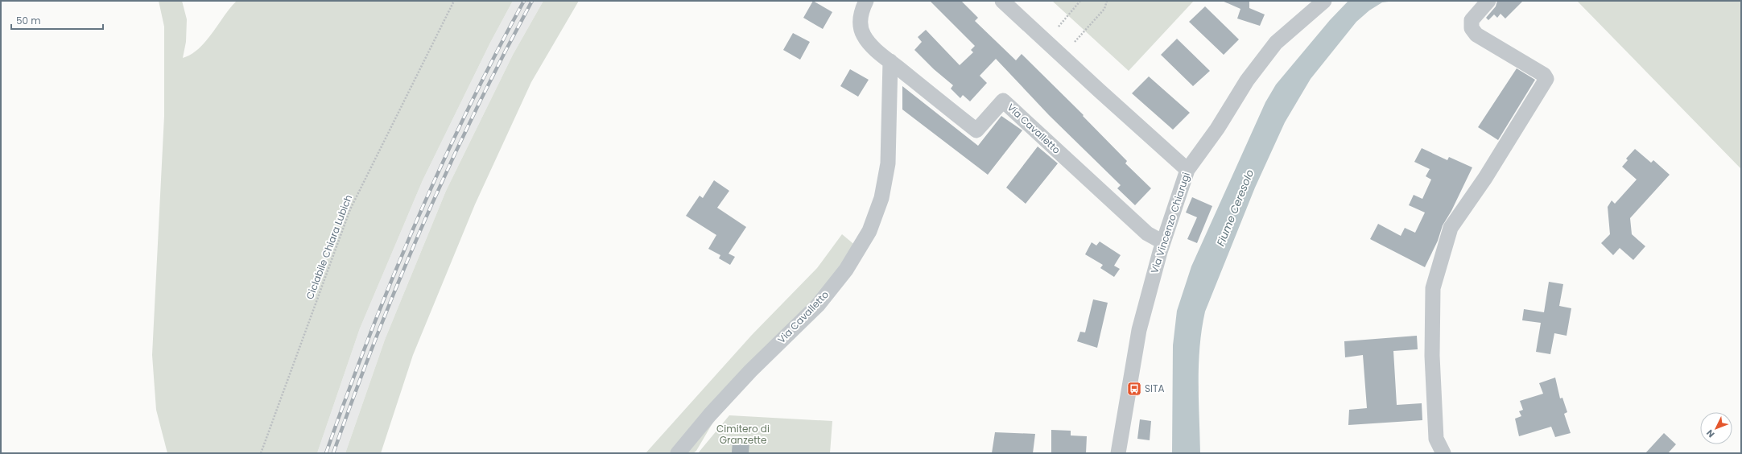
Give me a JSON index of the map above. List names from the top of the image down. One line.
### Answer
{"streets":{"street":["Via Cavalletto","Via Vincenzo Chiarugi"],"path":["Ciclabile Chiara Lubich"]},"crossings":[["Via Cavalletto","Via Vincenzo Chiarugi"]],"water":["Fiume Ceresolo"],"parks":["Cimitero di Granzette"],"places":{"bus stop":["SITA"]},"scale_bar":"50 m","north":"bottom left"}
